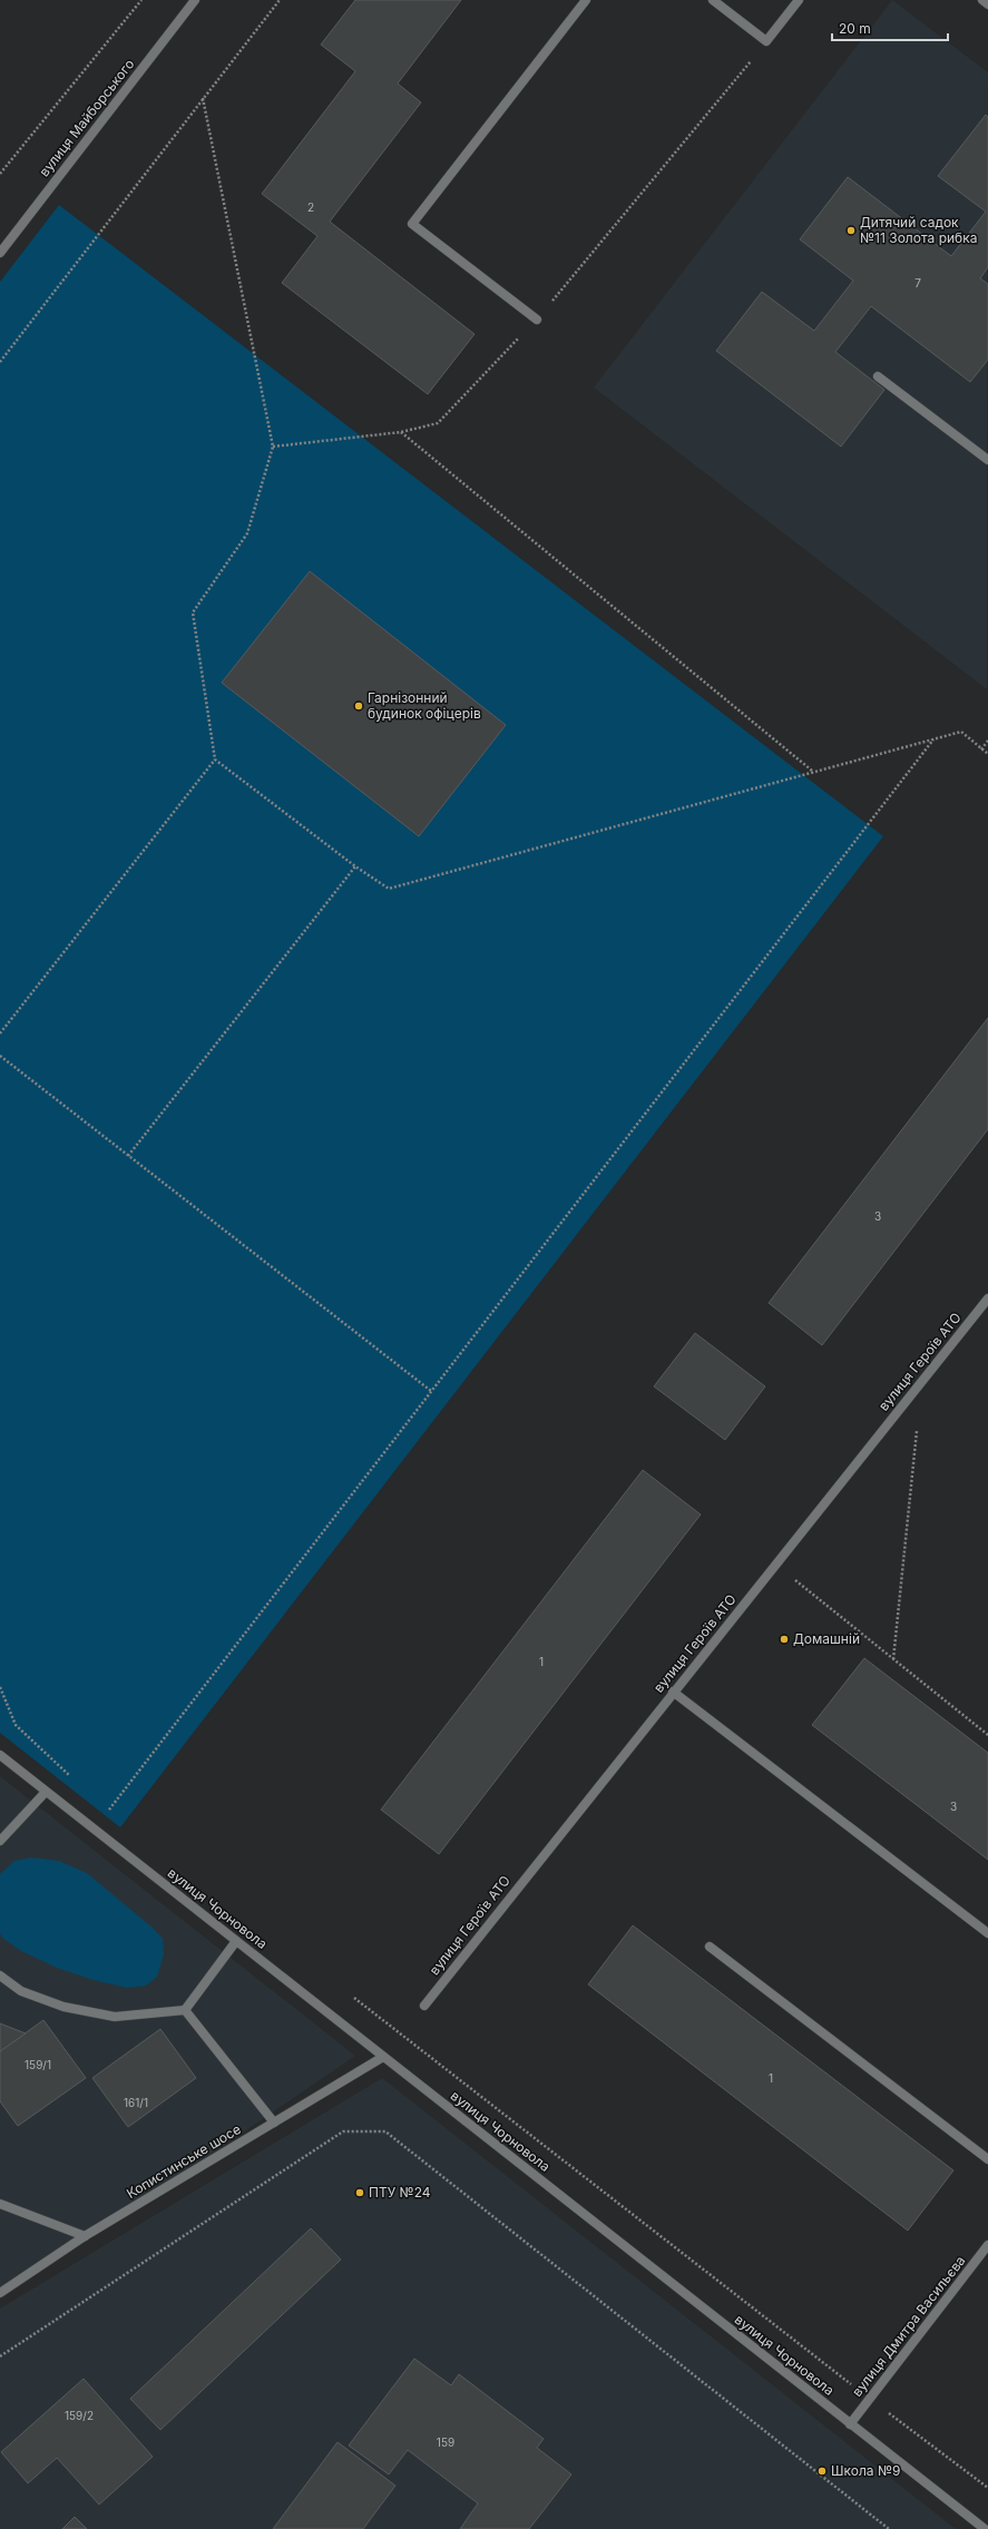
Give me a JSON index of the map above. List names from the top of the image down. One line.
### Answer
{"streets":{"street":["вулиця Майборського","вулиця Героїв АТО","вулиця Чорновола","Копистинське шосе","вулиця Дмитра Васильєва"]},"crossings":[["вулиця Чорновола","Копистинське шосе"],["вулиця Чорновола","вулиця Дмитра Васильєва"]],"places":["Дитячий садок №11 Золота рибка","Гарнізонний будинок офіцерів","Домашній","ПТУ №24","Школа №9"],"house_numbers":["2","7","3","1","3","159/1","1","161/1","159/2","159"],"scale_bar":"20 m"}
